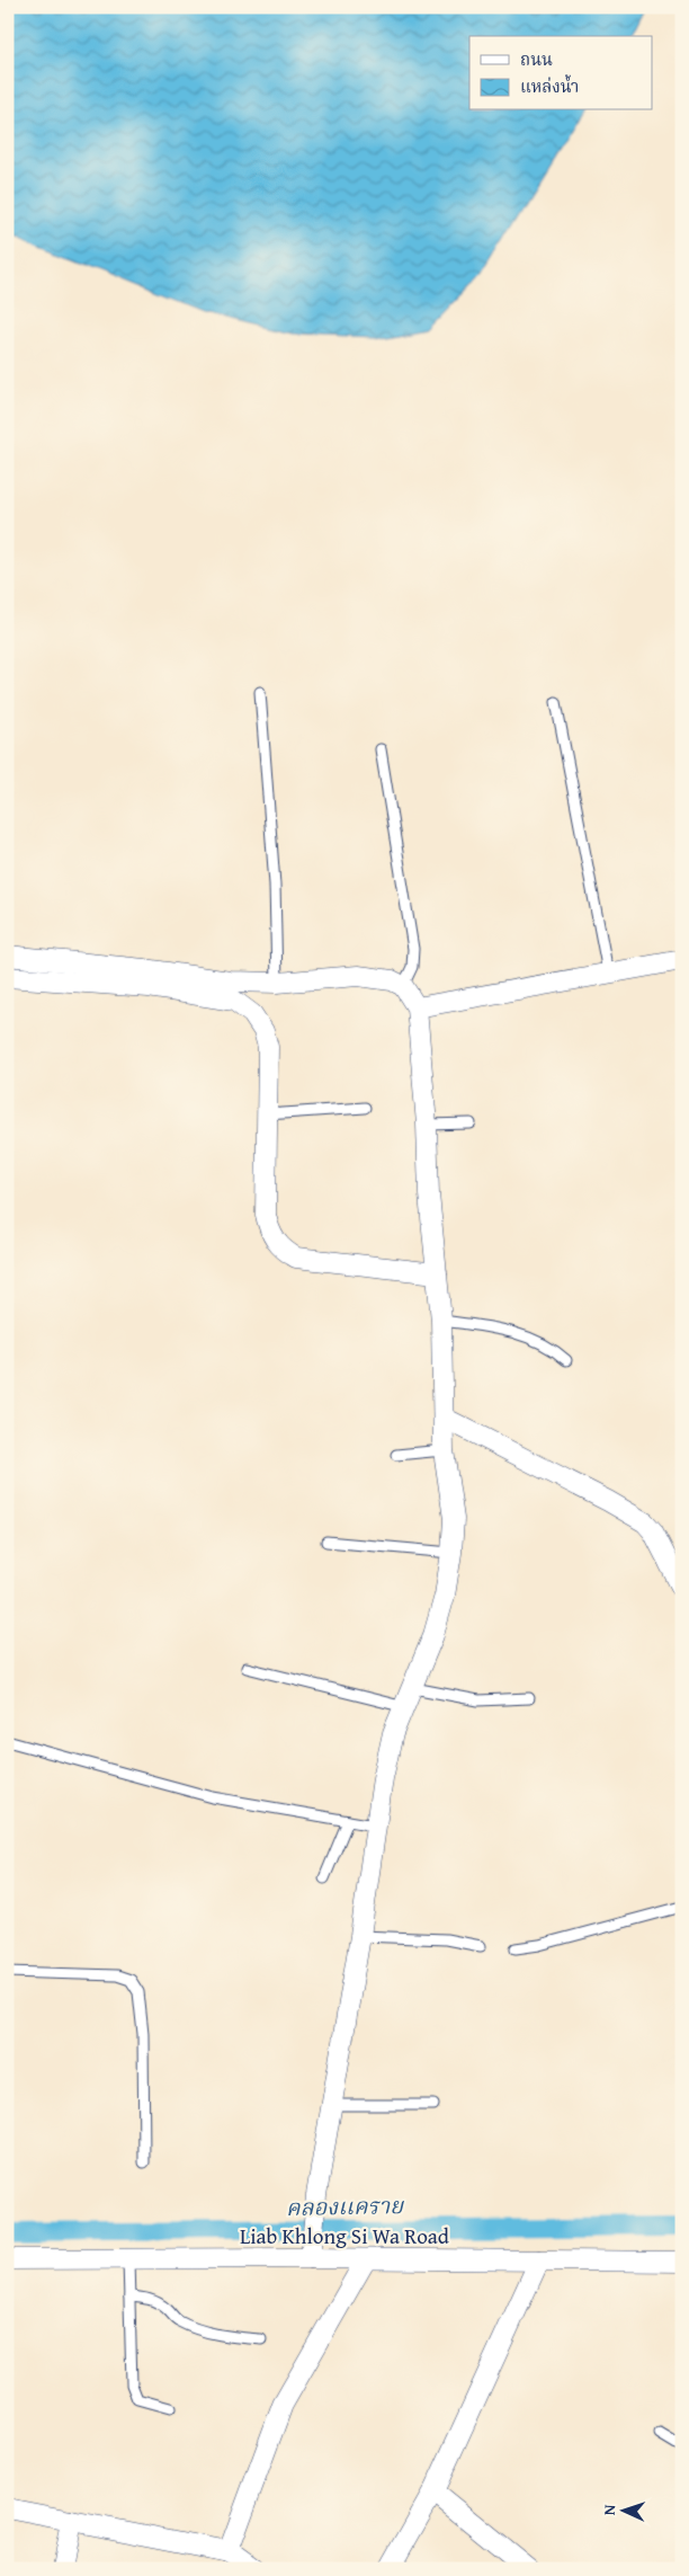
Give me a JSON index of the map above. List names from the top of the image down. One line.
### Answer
{"streets":{"street":["Liab Khlong Si Wa Road"]},"water":["คลองเเคราย"],"legend":["ถนน","แหล่งน้ำ"],"north":"left"}
